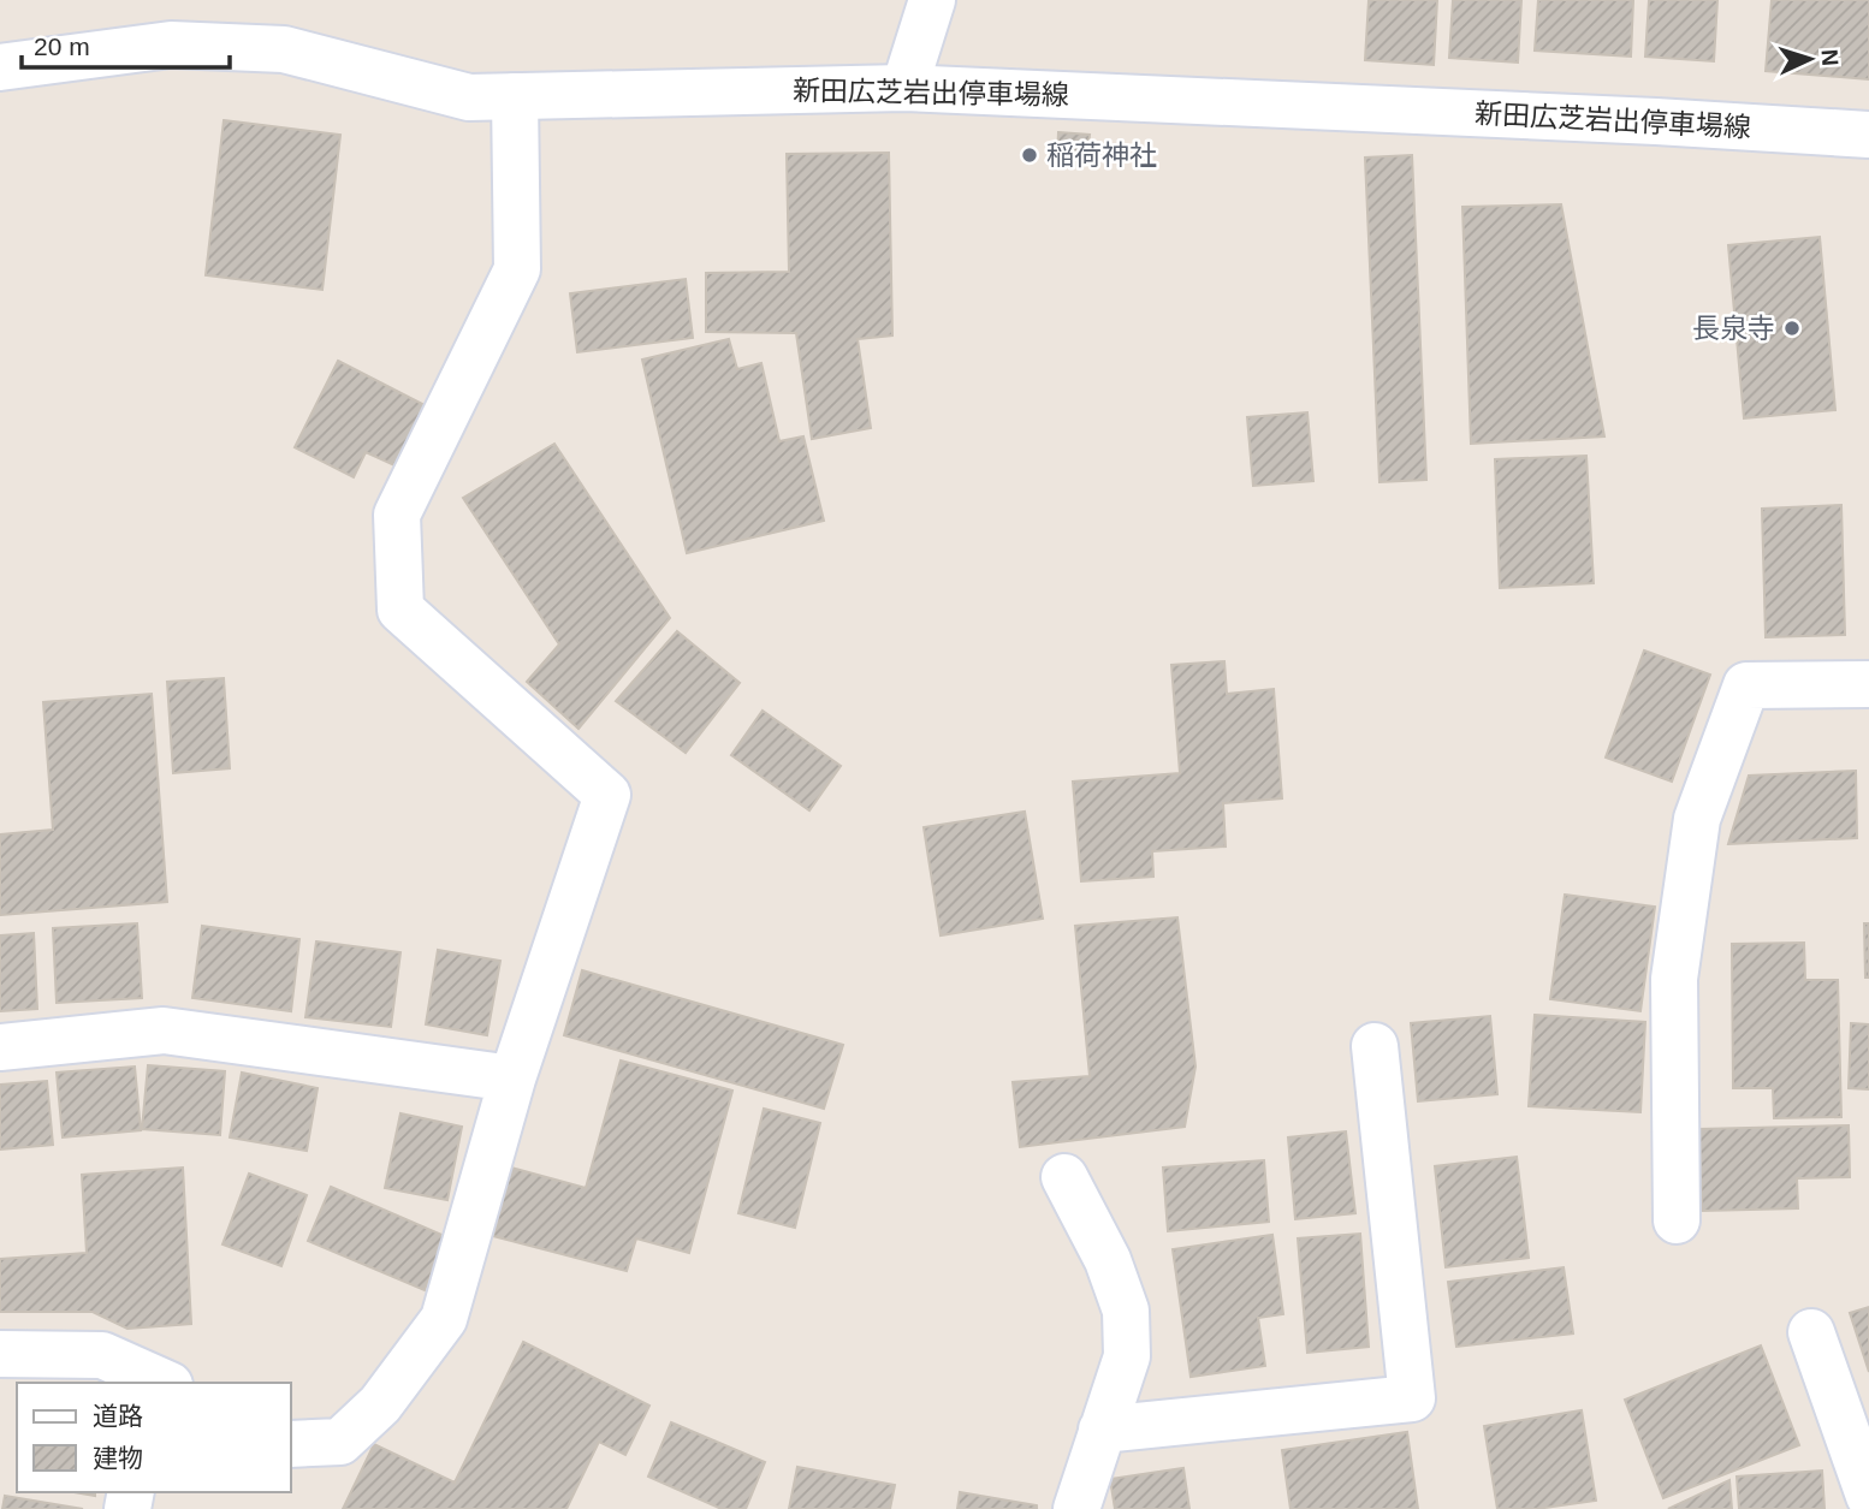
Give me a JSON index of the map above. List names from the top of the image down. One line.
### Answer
{"streets":{"street":["新田広芝岩出停車場線"]},"places":["稲荷神社","長泉寺"],"legend":["道路","建物"],"scale_bar":"20 m","north":"right"}
